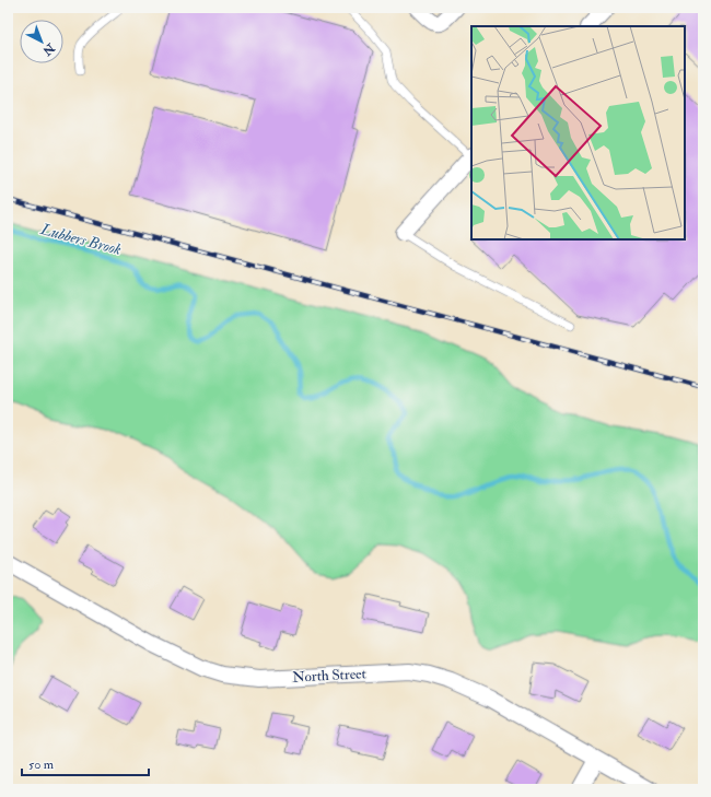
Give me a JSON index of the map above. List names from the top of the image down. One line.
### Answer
{"streets":{"street":["North Street"]},"water":["Lubbers Brook"],"scale_bar":"50 m","north":"bottom right"}
